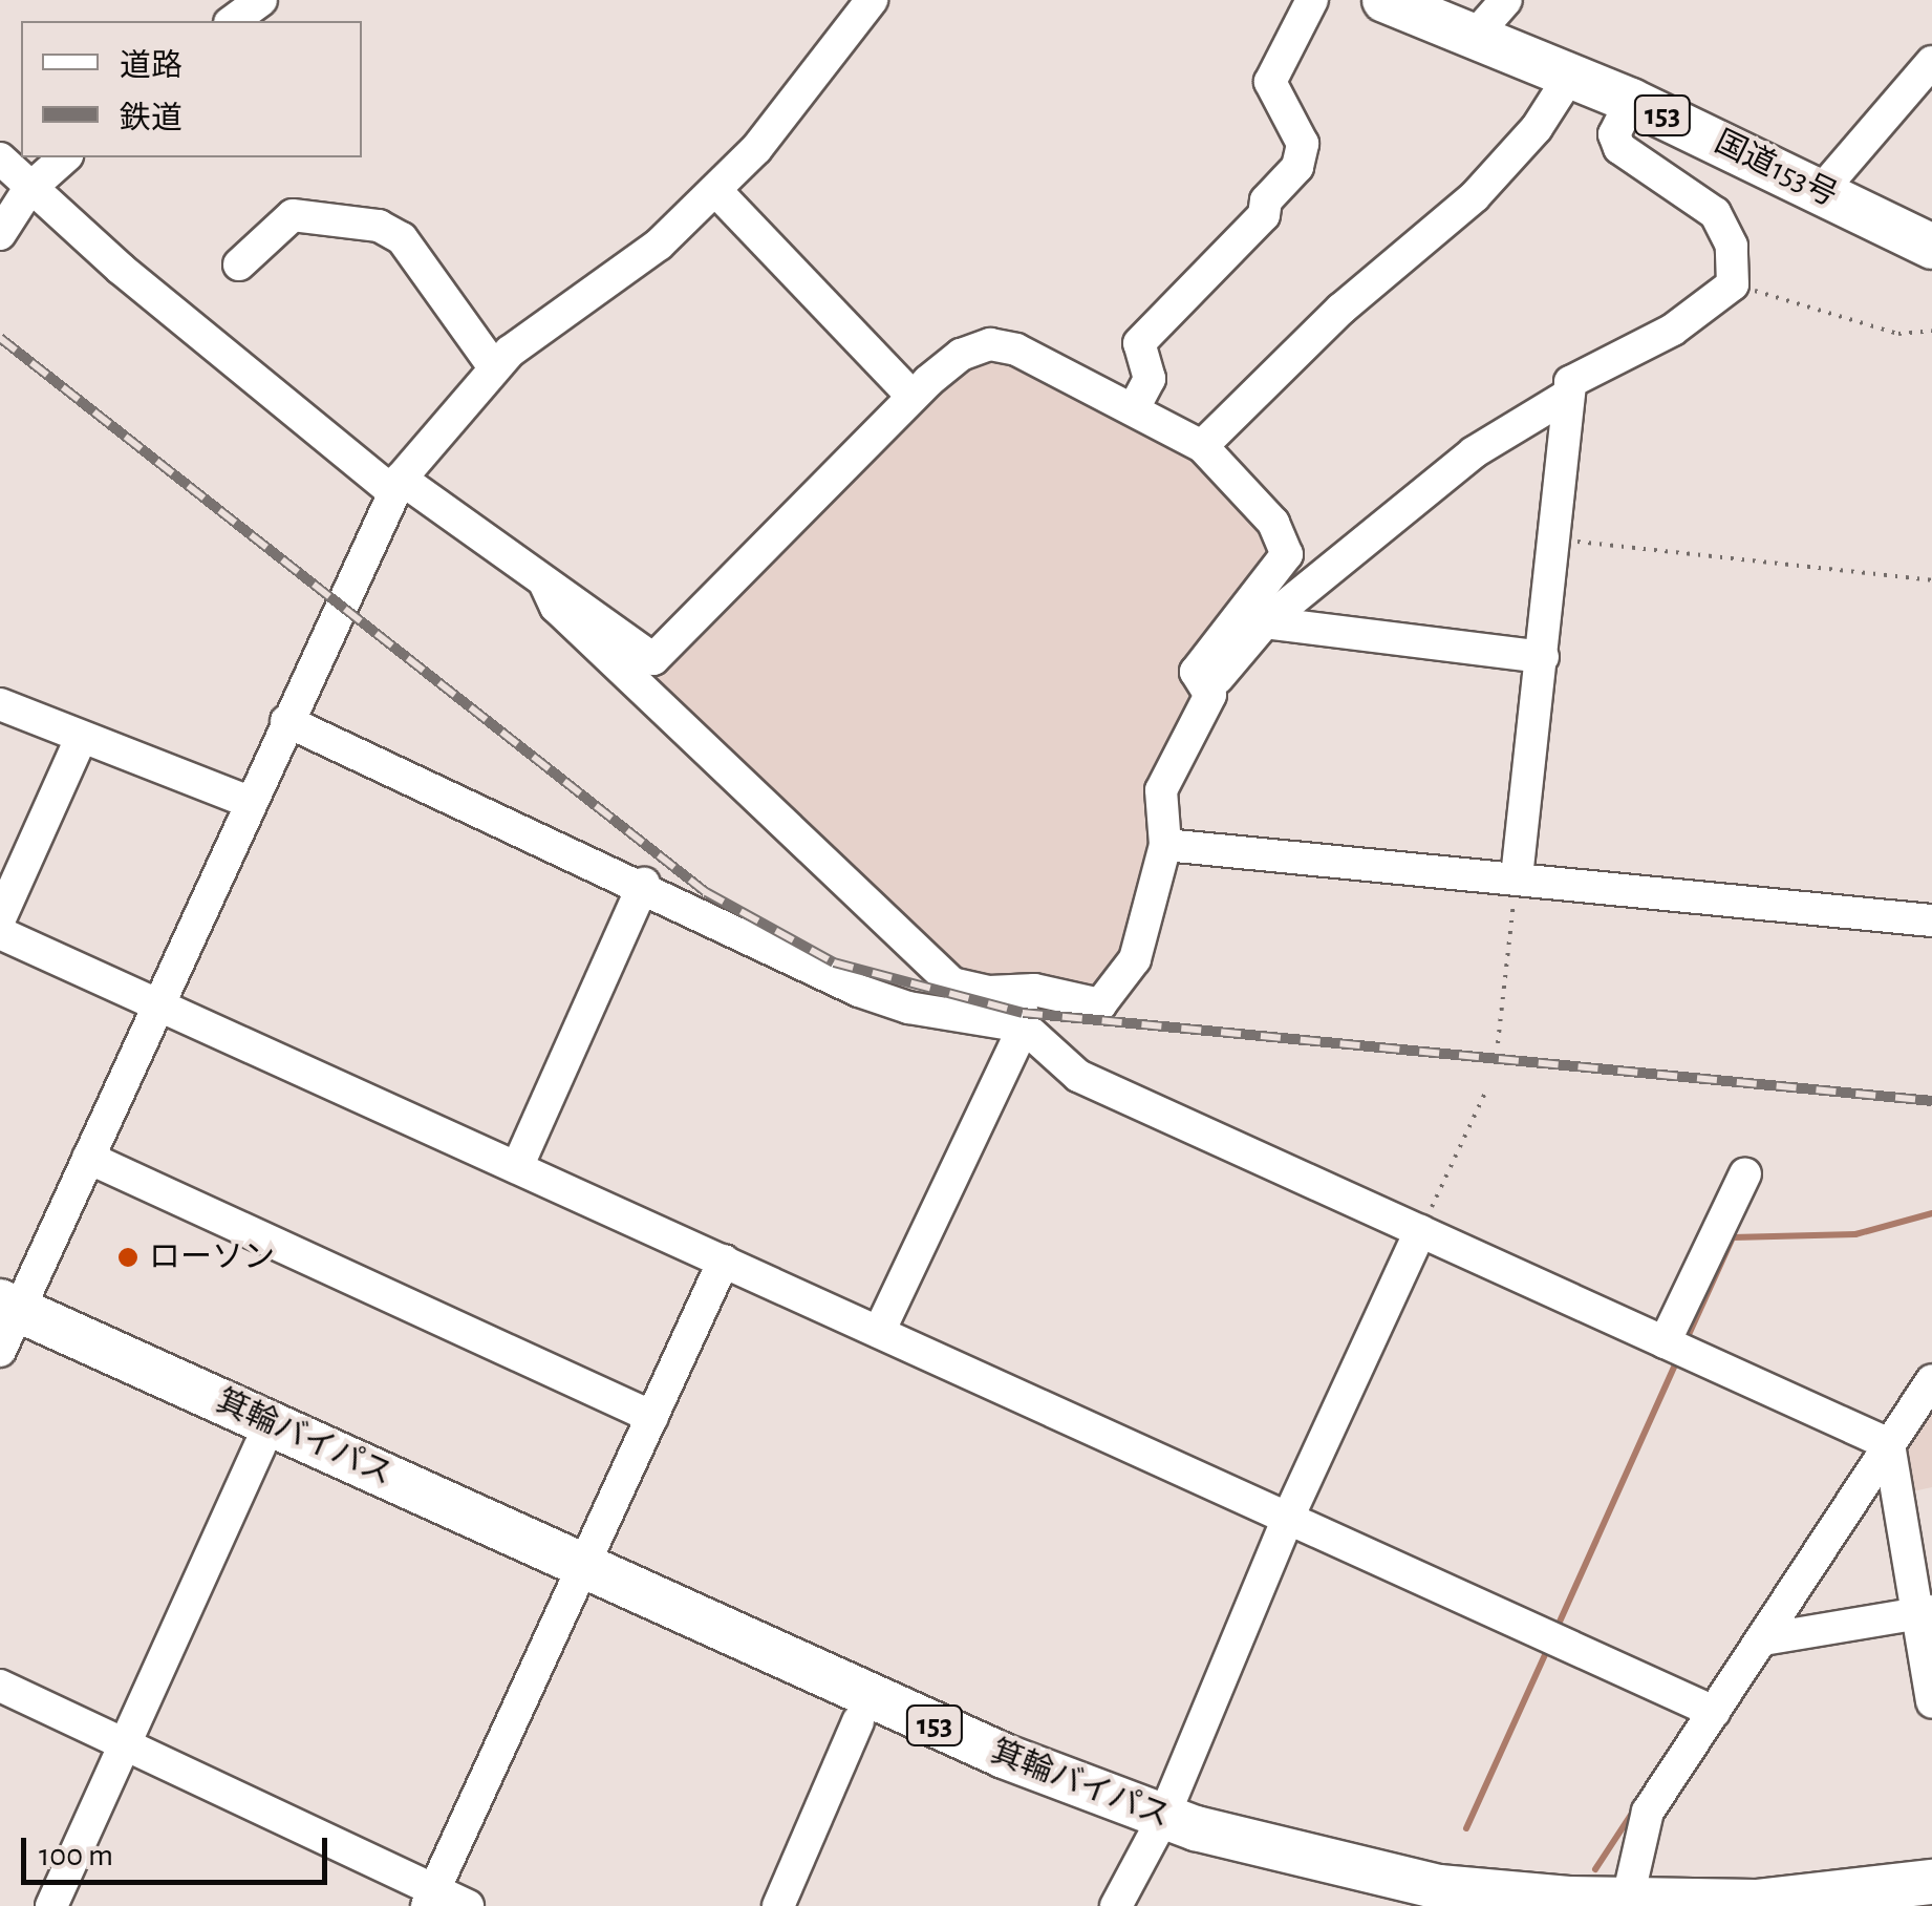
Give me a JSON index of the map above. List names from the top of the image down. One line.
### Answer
{"streets":{"highway":["153","国道153号","箕輪バイパス"]},"places":["ローソン"],"legend":["道路","鉄道"],"scale_bar":"100 m"}
